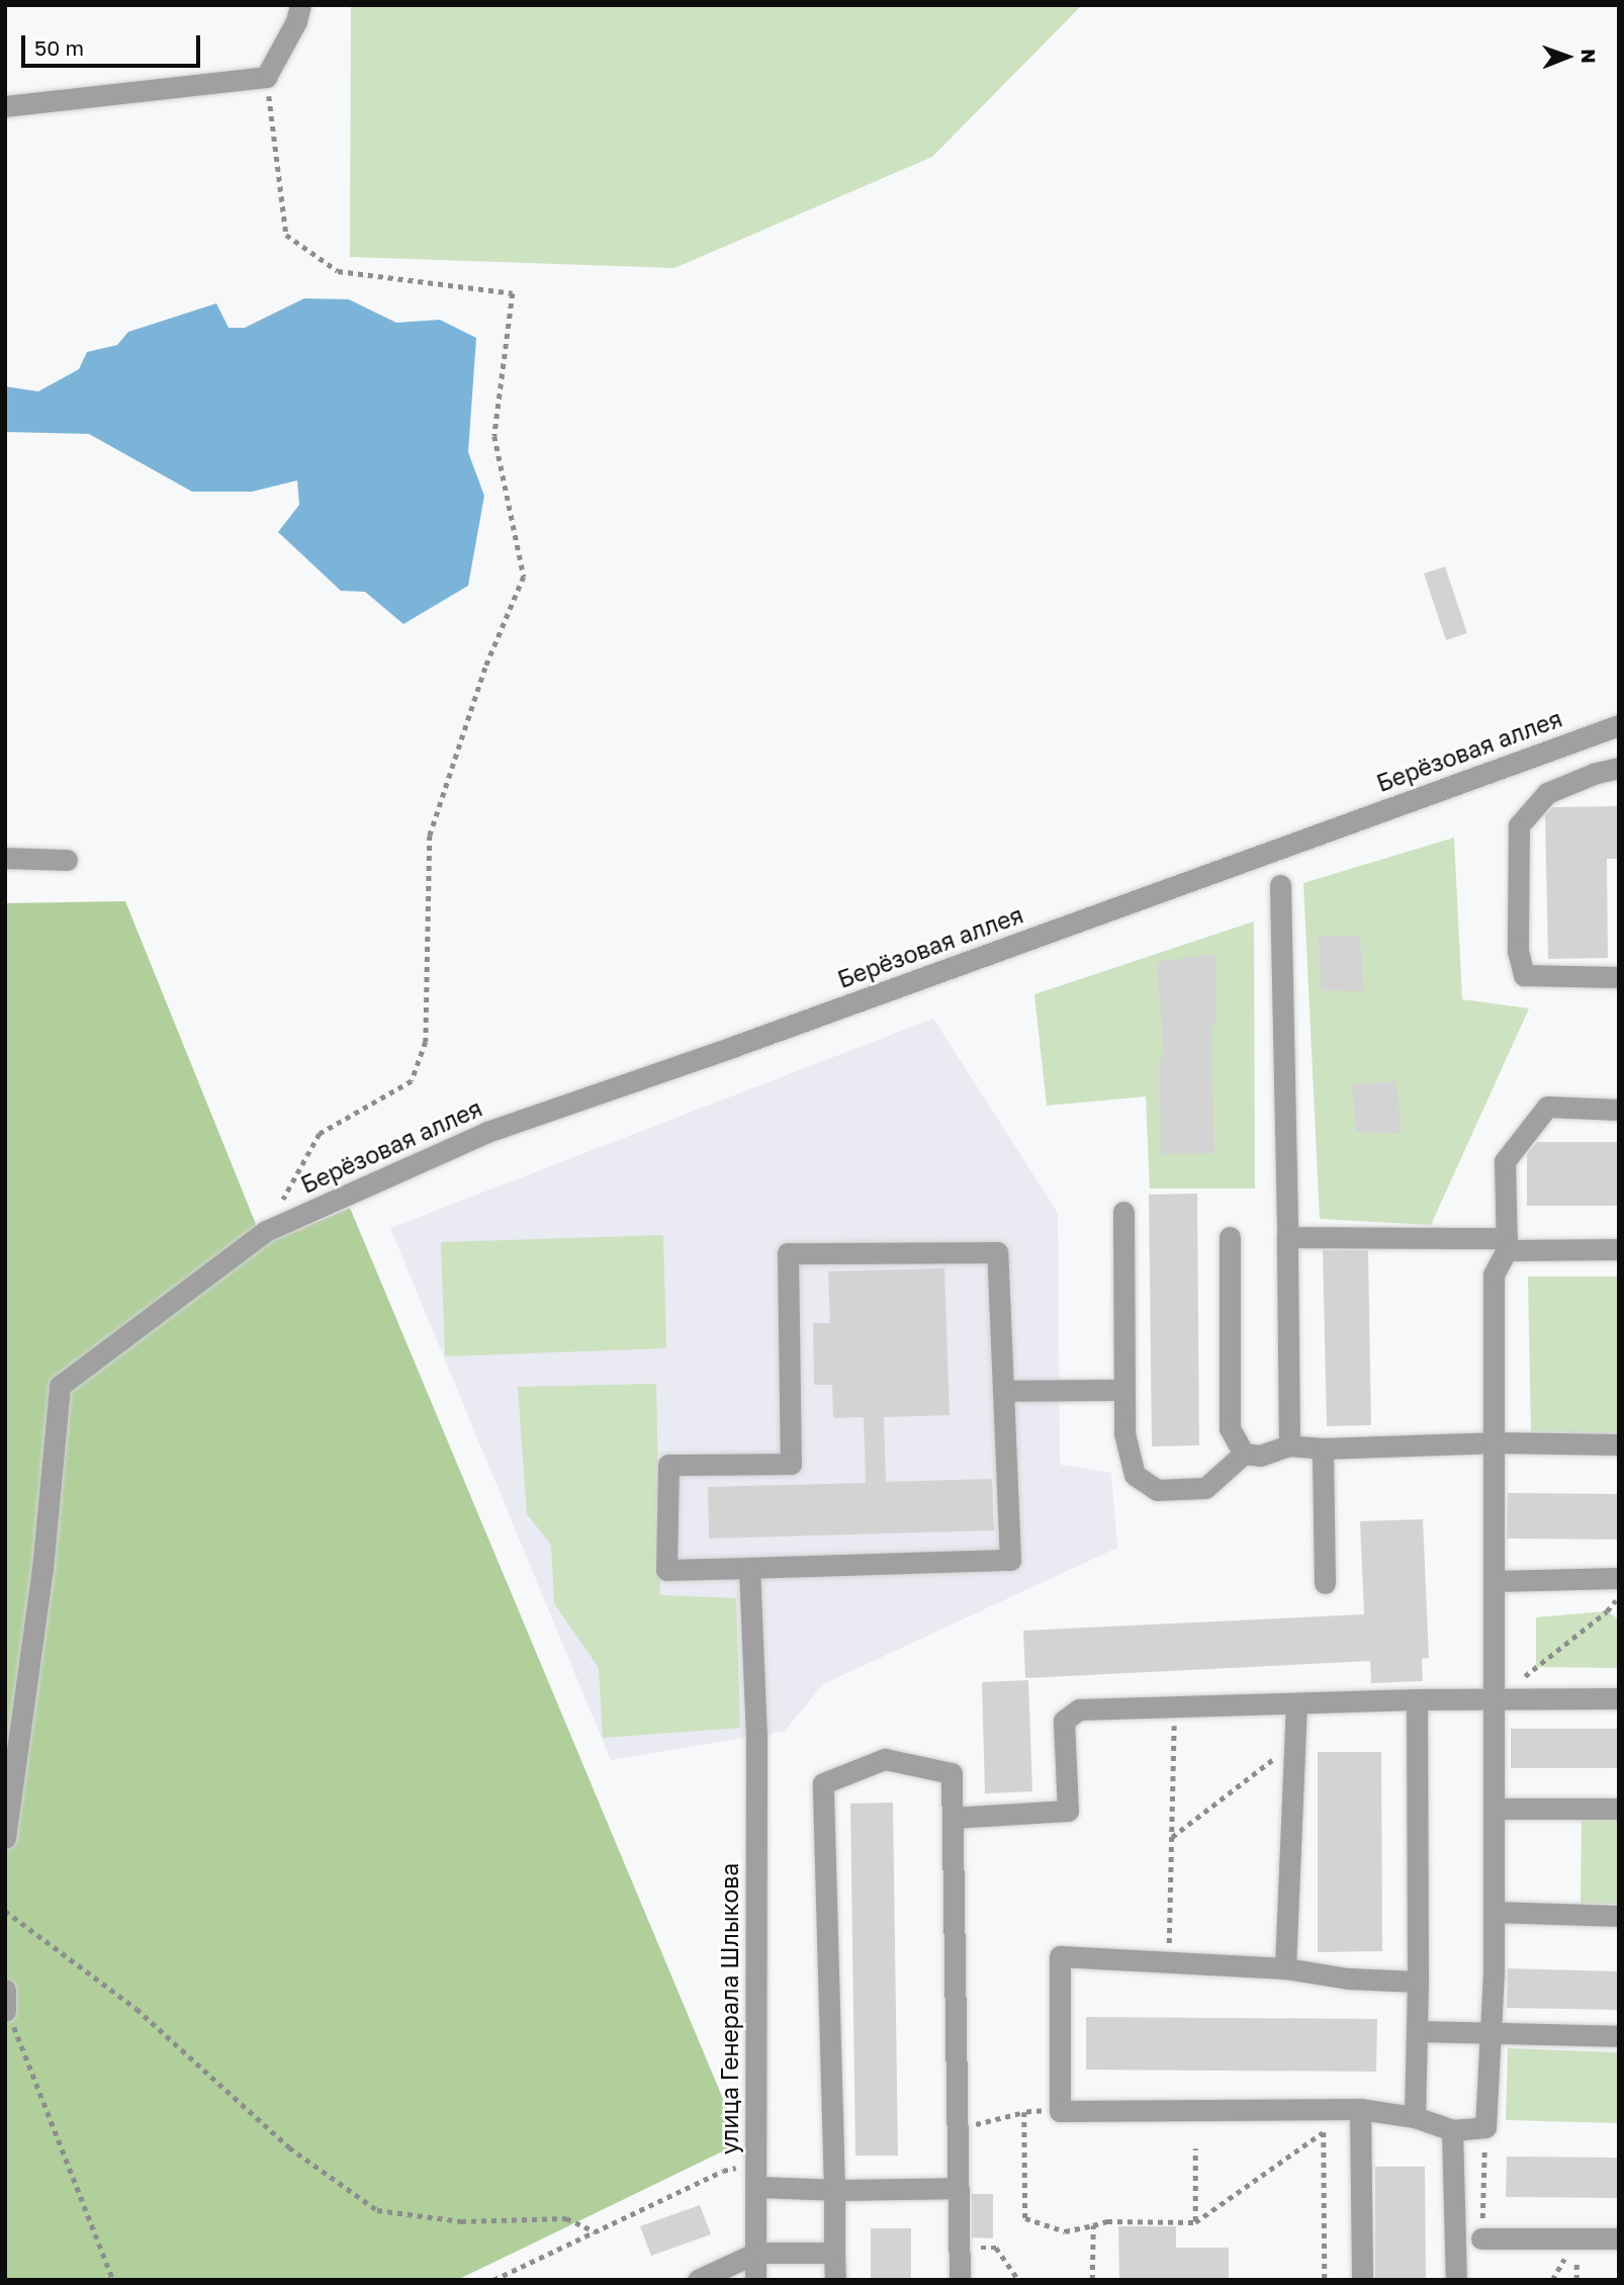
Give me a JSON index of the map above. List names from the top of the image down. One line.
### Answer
{"streets":{"street":["Берёзовая аллея","улица Генерала Шлыкова"]},"scale_bar":"50 m","north":"right"}
